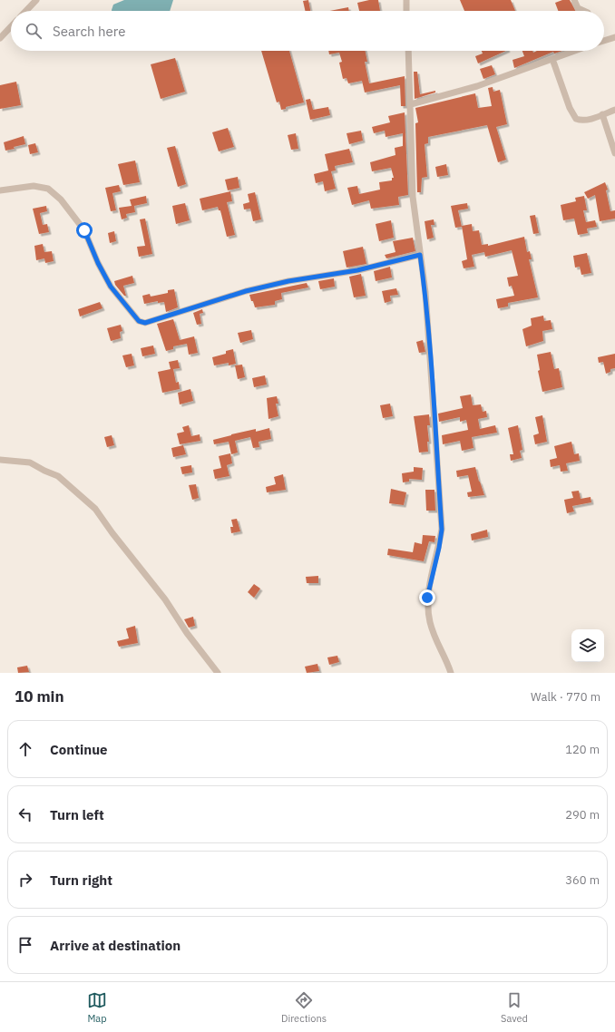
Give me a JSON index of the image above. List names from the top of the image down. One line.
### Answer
{"page":{"search":"Search here","heading":["10 min","Walk · 770 m"],"list":[["Continue","120 m"],["Turn left","290 m"],["Turn right","360 m"],"Arrive at destination"],"nav":["Map","Directions","Saved"]}}
